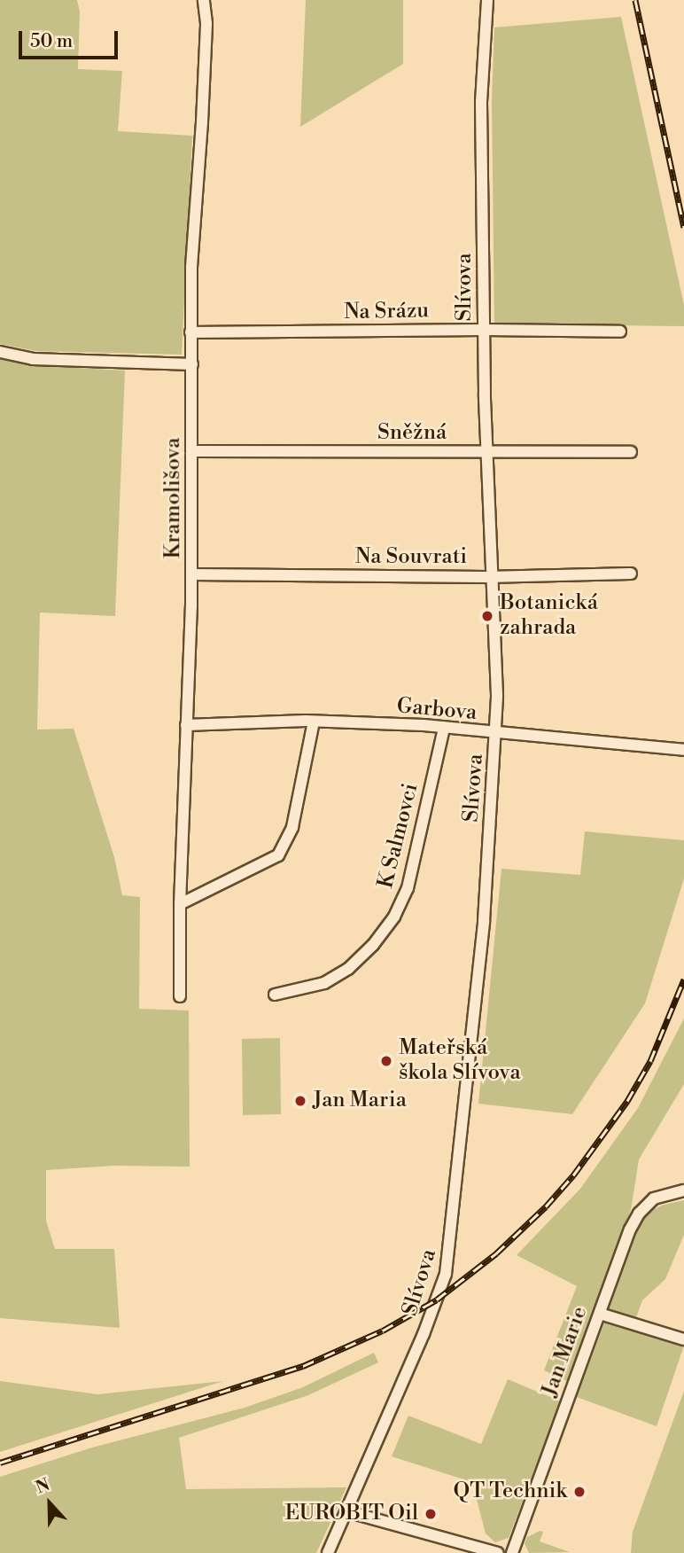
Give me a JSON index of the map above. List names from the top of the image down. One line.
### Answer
{"streets":{"street":["Slívova","Na Srázu","Sněžná","Kramolišova","Na Souvrati","Garbova","K Salmovci","Jan Marie"]},"crossings":[["Slívova","Na Srázu"],["Slívova","Sněžná"],["Slívova","Na Souvrati"],["Slívova","Garbova"],["Na Srázu","Kramolišova"],["Sněžná","Kramolišova"],["Kramolišova","Na Souvrati"],["Kramolišova","Garbova"],["Garbova","K Salmovci"]],"places":["Botanická zahrada","Mateřská škola Slívova","Jan Maria","QT Technik","EUROBIT Oil"],"scale_bar":"50 m","north":"top"}
